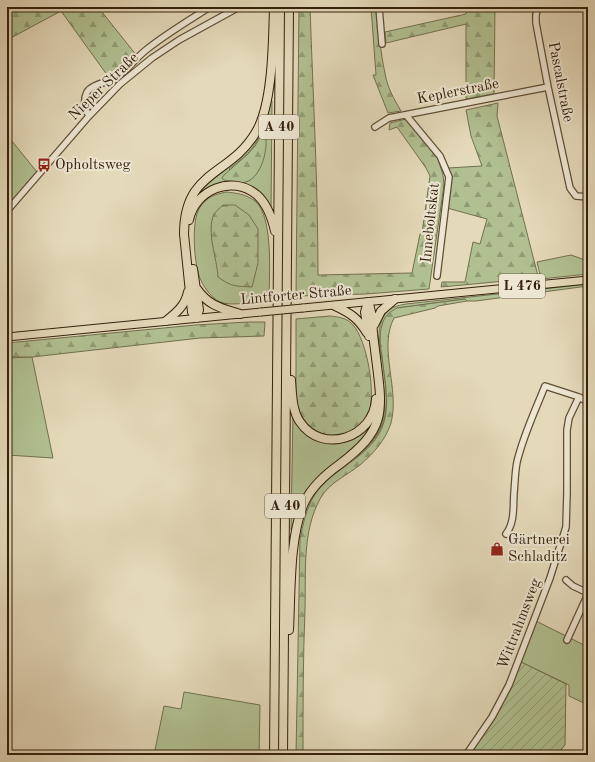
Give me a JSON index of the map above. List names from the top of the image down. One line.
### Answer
{"streets":{"highway":["A 40"],"main road":["L 476","Lintforter Straße"],"street":["Pascalstraße","Nieper Straße","Keplerstraße","Inneboltskat","Wittrahmsweg"]},"crossings":[["Pascalstraße","Keplerstraße"],["Keplerstraße","Inneboltskat"]],"places":{"bus stop":["Opholtsweg"],"shop":["Gärtnerei Schladitz"]}}
